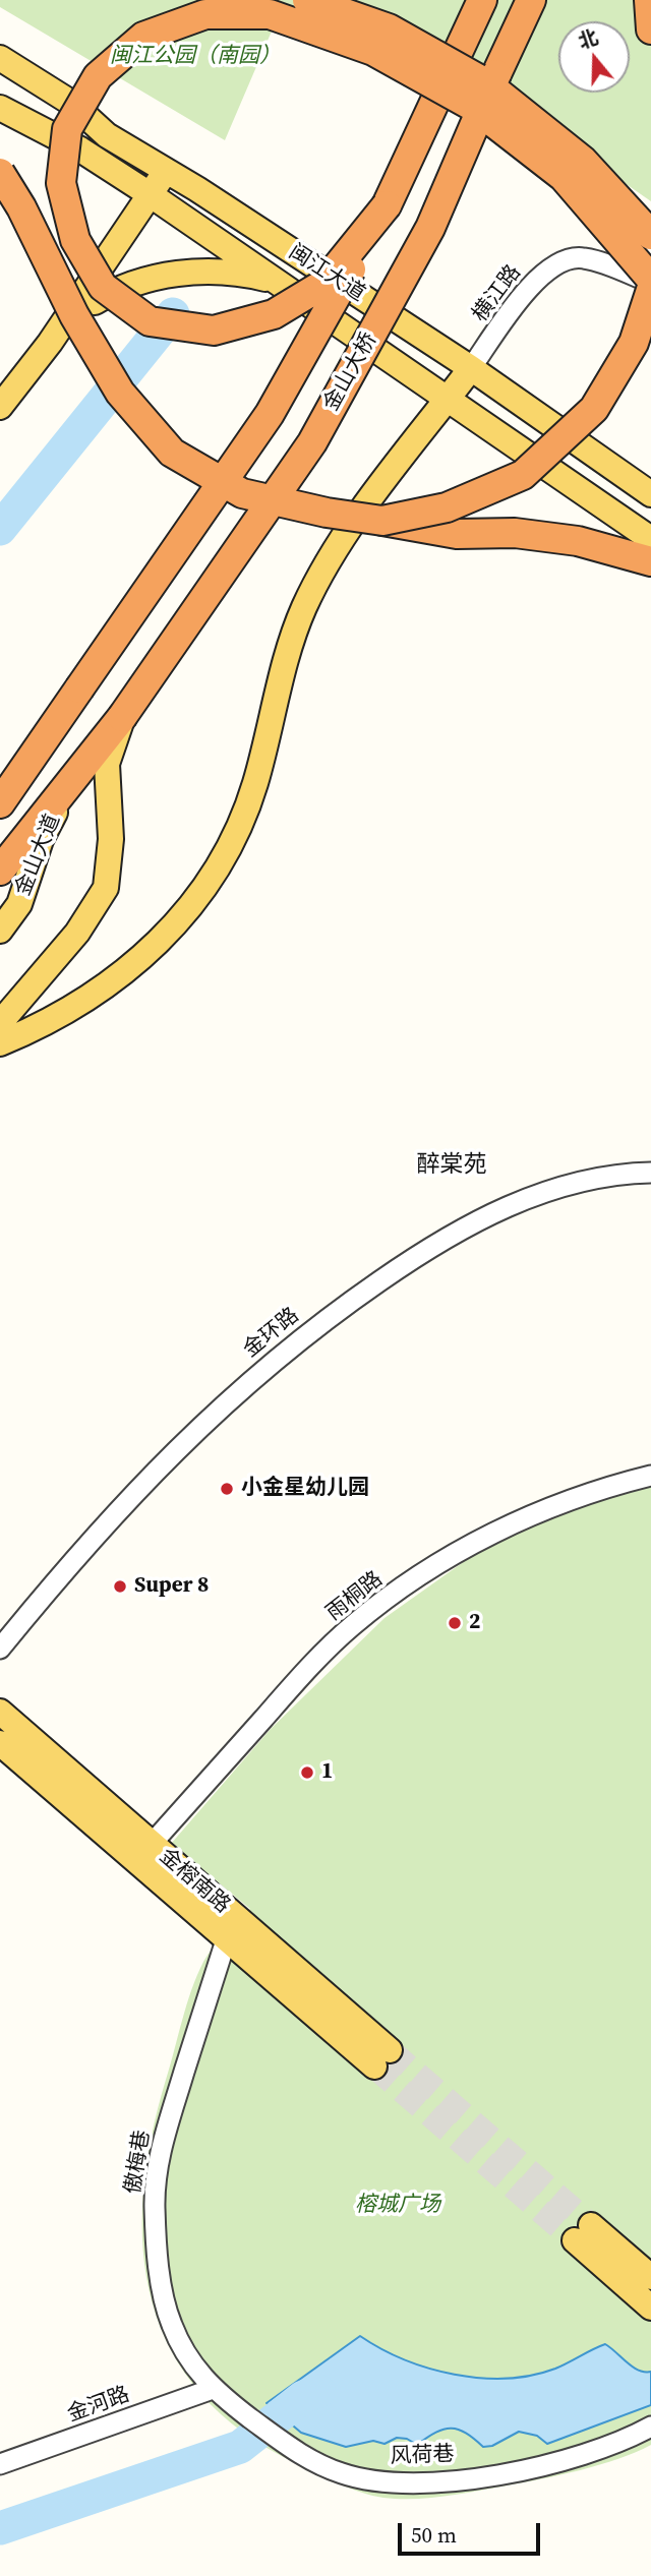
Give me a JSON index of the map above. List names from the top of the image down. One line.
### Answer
{"streets":{"highway":["金山大桥"],"main road":["闽江大道","金山大道","金榕南路"],"street":["横江路","金环路","雨桐路","傲梅巷","金河路","风荷巷"]},"crossings":[["闽江大道","横江路"],["金山大桥","金山大道"],["雨桐路","金榕南路"],["金榕南路","傲梅巷"],["傲梅巷","金河路"],["傲梅巷","风荷巷"],["金河路","风荷巷"]],"districts":["醉棠苑"],"parks":["闽江公园（南园）","榕城广场"],"places":["小金星幼儿园","Super 8","2","1"],"scale_bar":"50 m","north":"top"}
